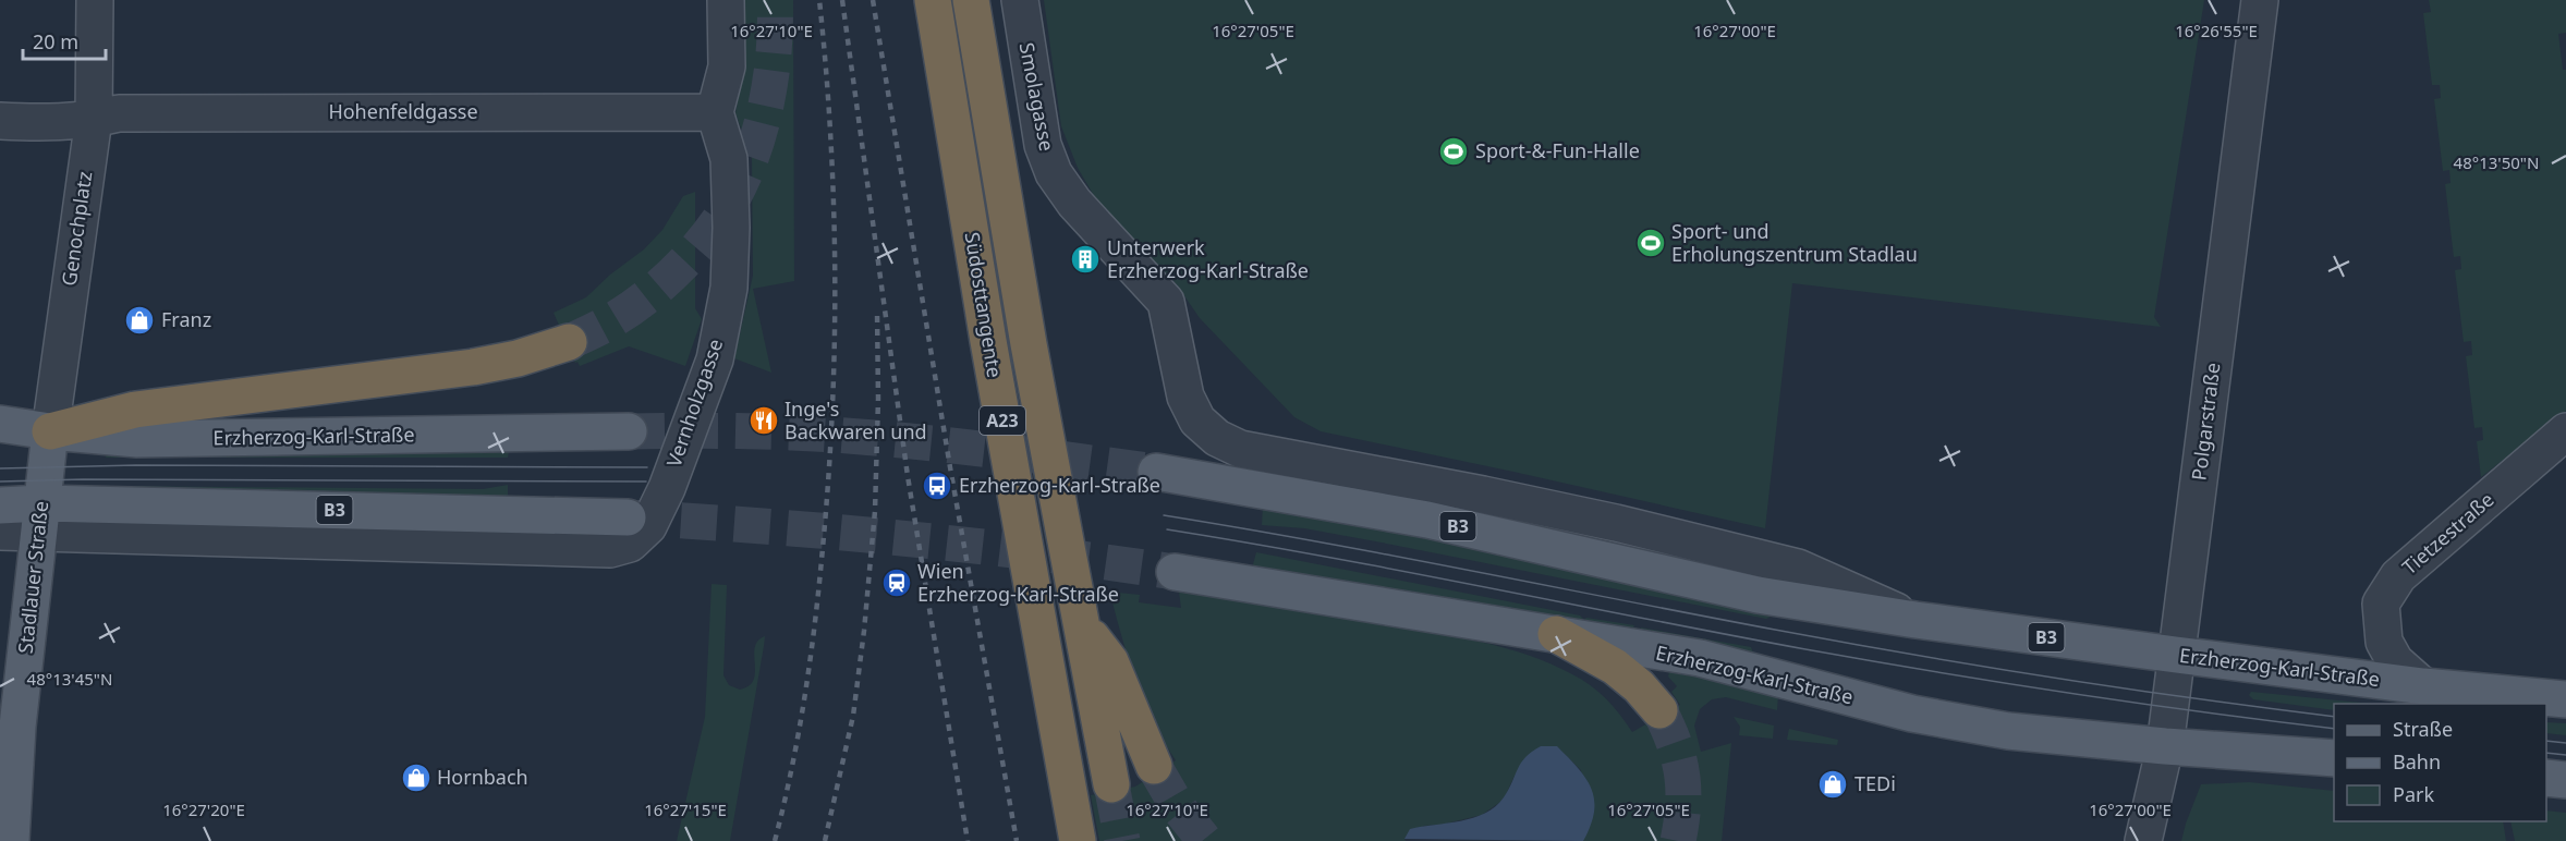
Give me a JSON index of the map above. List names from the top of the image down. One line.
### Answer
{"streets":{"highway":["Südosttangente","A23"],"main road":["Erzherzog-Karl-Straße","B3","Stadlauer Straße"],"street":["Smolagasse","Hohenfeldgasse","Genochplatz","Vernholzgasse","Polgarstraße","Tietzestraße"]},"crossings":[["Smolagasse","Erzherzog-Karl-Straße"],["Hohenfeldgasse","Genochplatz"],["Hohenfeldgasse","Vernholzgasse"],["Genochplatz","Erzherzog-Karl-Straße"],["Genochplatz","Stadlauer Straße"],["Vernholzgasse","B3"],["Vernholzgasse","Stadlauer Straße"],["Polgarstraße","Erzherzog-Karl-Straße"],["Erzherzog-Karl-Straße","Tietzestraße"],["Erzherzog-Karl-Straße","Stadlauer Straße"],["B3","Stadlauer Straße"]],"places":{"sports":["Sport-&-Fun-Halle","Sport- und Erholungszentrum Stadlau"],"building":["Unterwerk Erzherzog-Karl-Straße"],"shop":["Franz","Hornbach","TEDi"],"restaurant":["Inge's Backwaren und"],"bus stop":["Erzherzog-Karl-Straße"],"station":["Wien Erzherzog-Karl-Straße"]},"legend":["Straße","Bahn","Park"],"scale_bar":"20 m","coordinates":["16°27'10\"E","16°27'05\"E","16°26'55\"E","16°27'00\"E","48°13'50\"N","48°13'45\"N","16°27'20\"E","16°27'15\"E"]}
